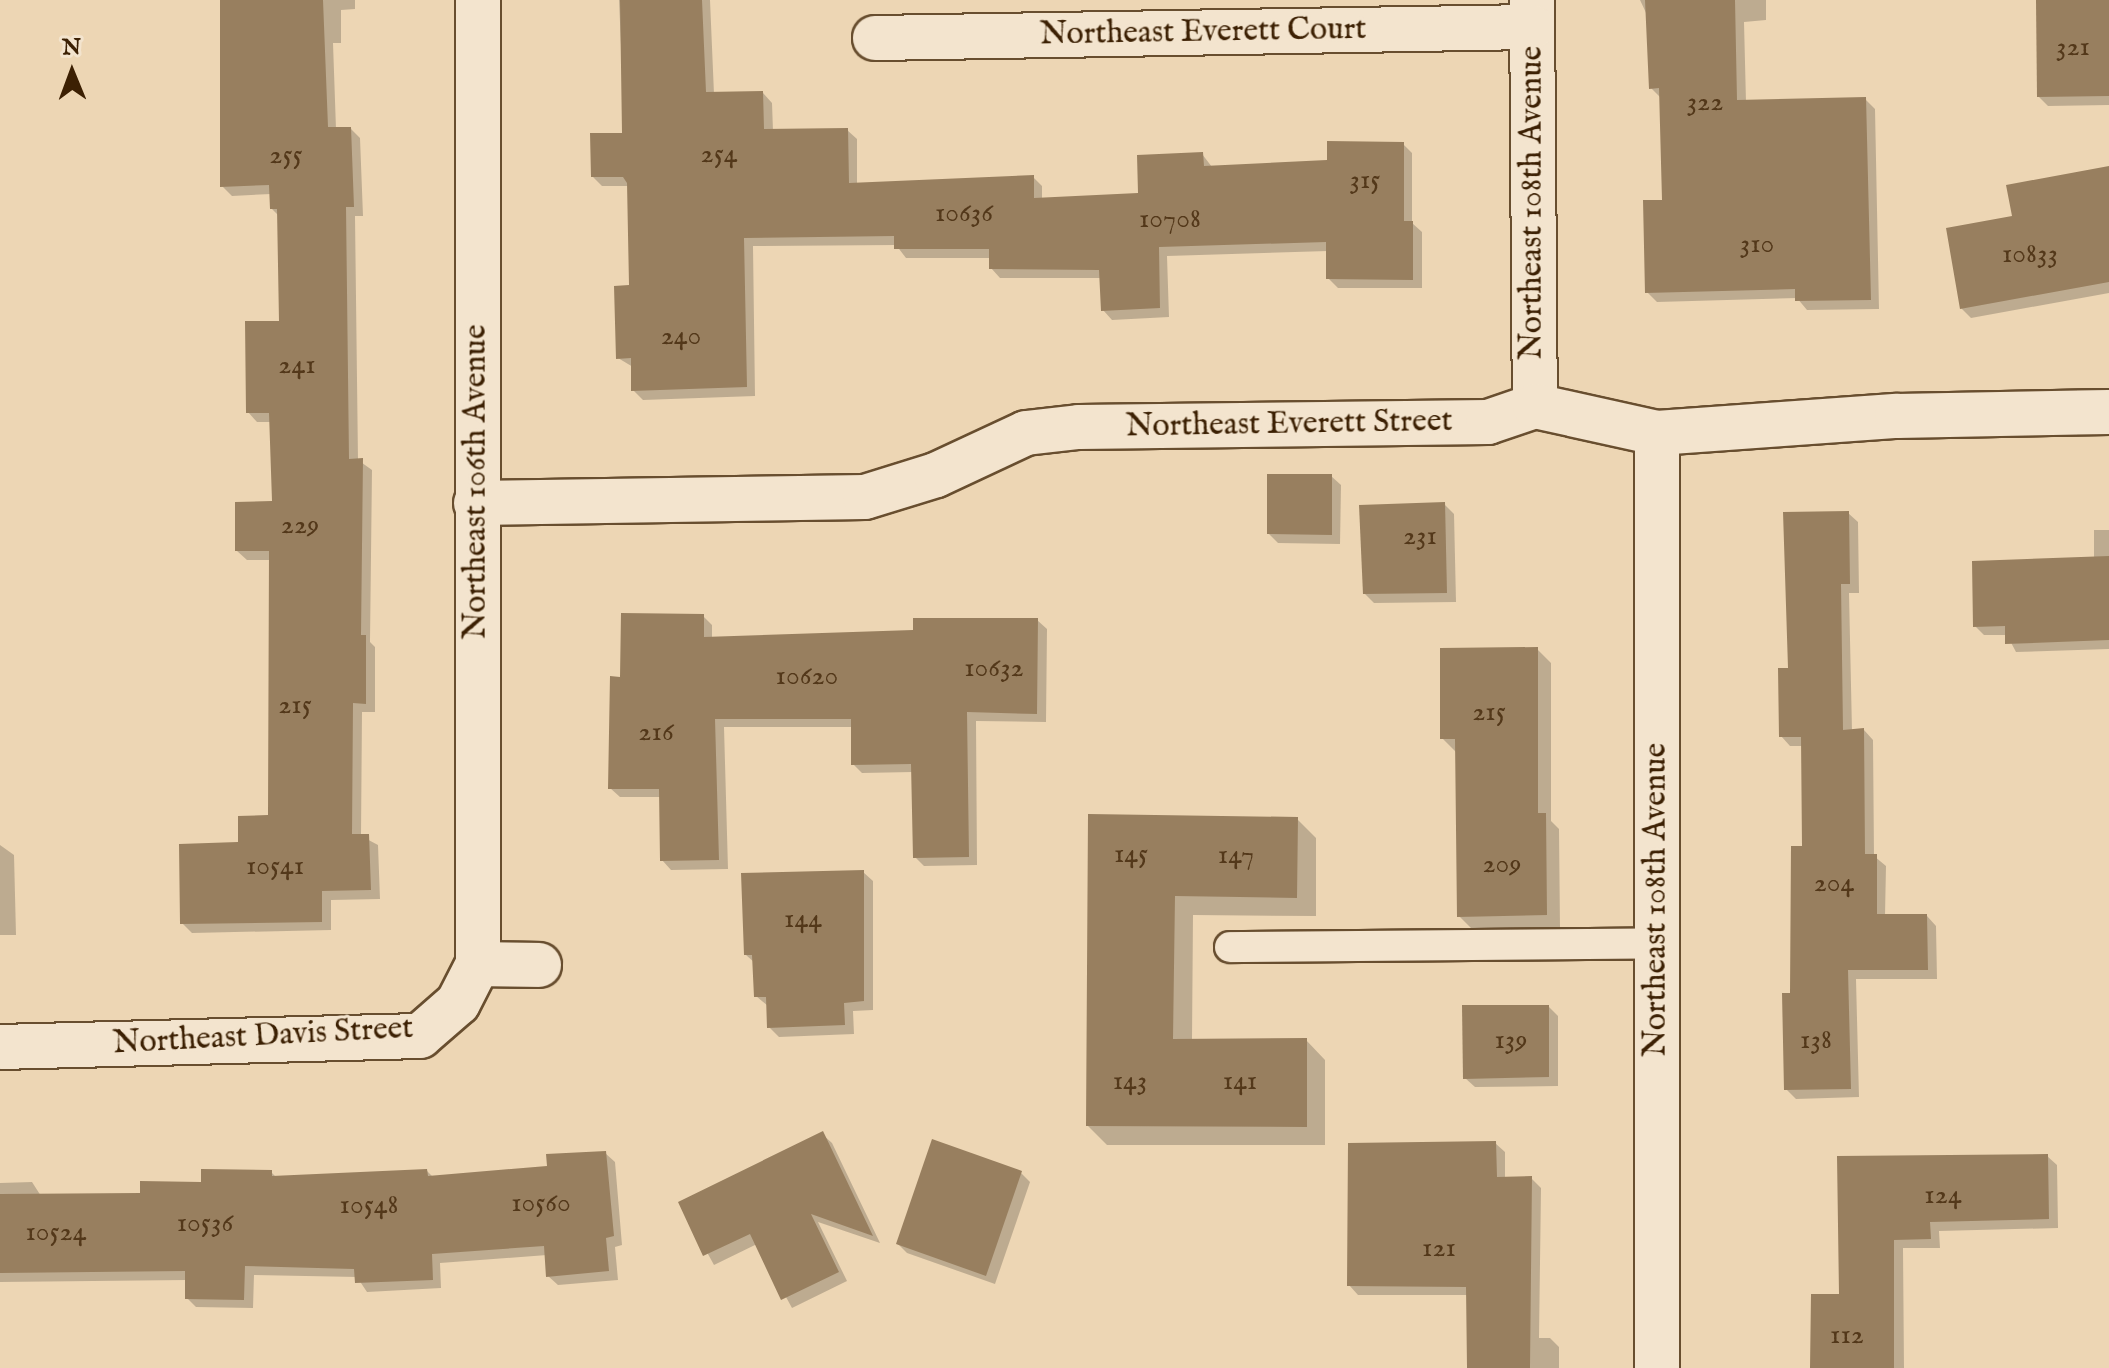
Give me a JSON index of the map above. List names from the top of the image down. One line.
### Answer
{"streets":{"street":["Northeast Everett Court","Northeast 108th Avenue","Northeast Everett Street","Northeast 106th Avenue","Northeast Davis Street"]},"crossings":[["Northeast Everett Court","Northeast 108th Avenue"],["Northeast 108th Avenue","Northeast Everett Street"],["Northeast Everett Street","Northeast 106th Avenue"],["Northeast 106th Avenue","Northeast Davis Street"]],"house_numbers":["321","322","254","255","315","10636","10708","310","10833","240","241","229","231","10632","10620","215","215","216","145","147","209","10541","204","144","139","138","143","141","124","10560","10548","10536","10524","121","112"],"north":"top"}
